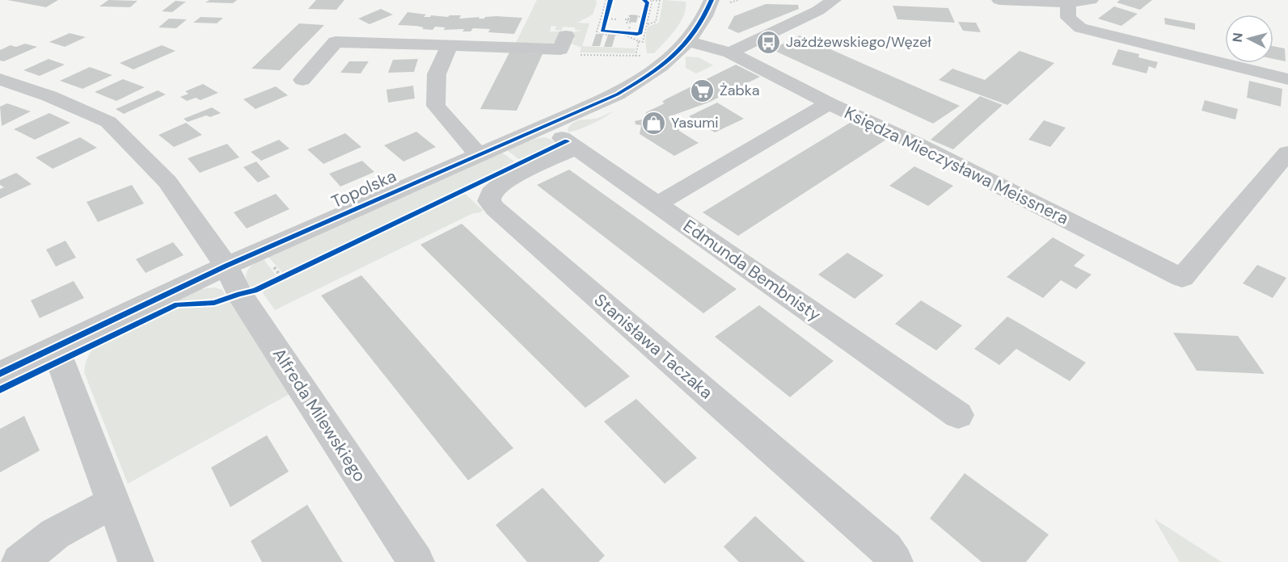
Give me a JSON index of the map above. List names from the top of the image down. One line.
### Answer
{"streets":{"street":["Księdza Mieczysława Meissnera","Topolska","Edmunda Bembnisty","Stanisława Taczaka","Alfreda Milewskiego"]},"crossings":[["Księdza Mieczysława Meissnera","Topolska"],["Topolska","Edmunda Bembnisty"],["Topolska","Alfreda Milewskiego"],["Edmunda Bembnisty","Stanisława Taczaka"]],"places":{"bus stop":["Jażdżewskiego/Węzeł"],"supermarket":["Żabka"],"shop":["Yasumi"]},"north":"left"}
